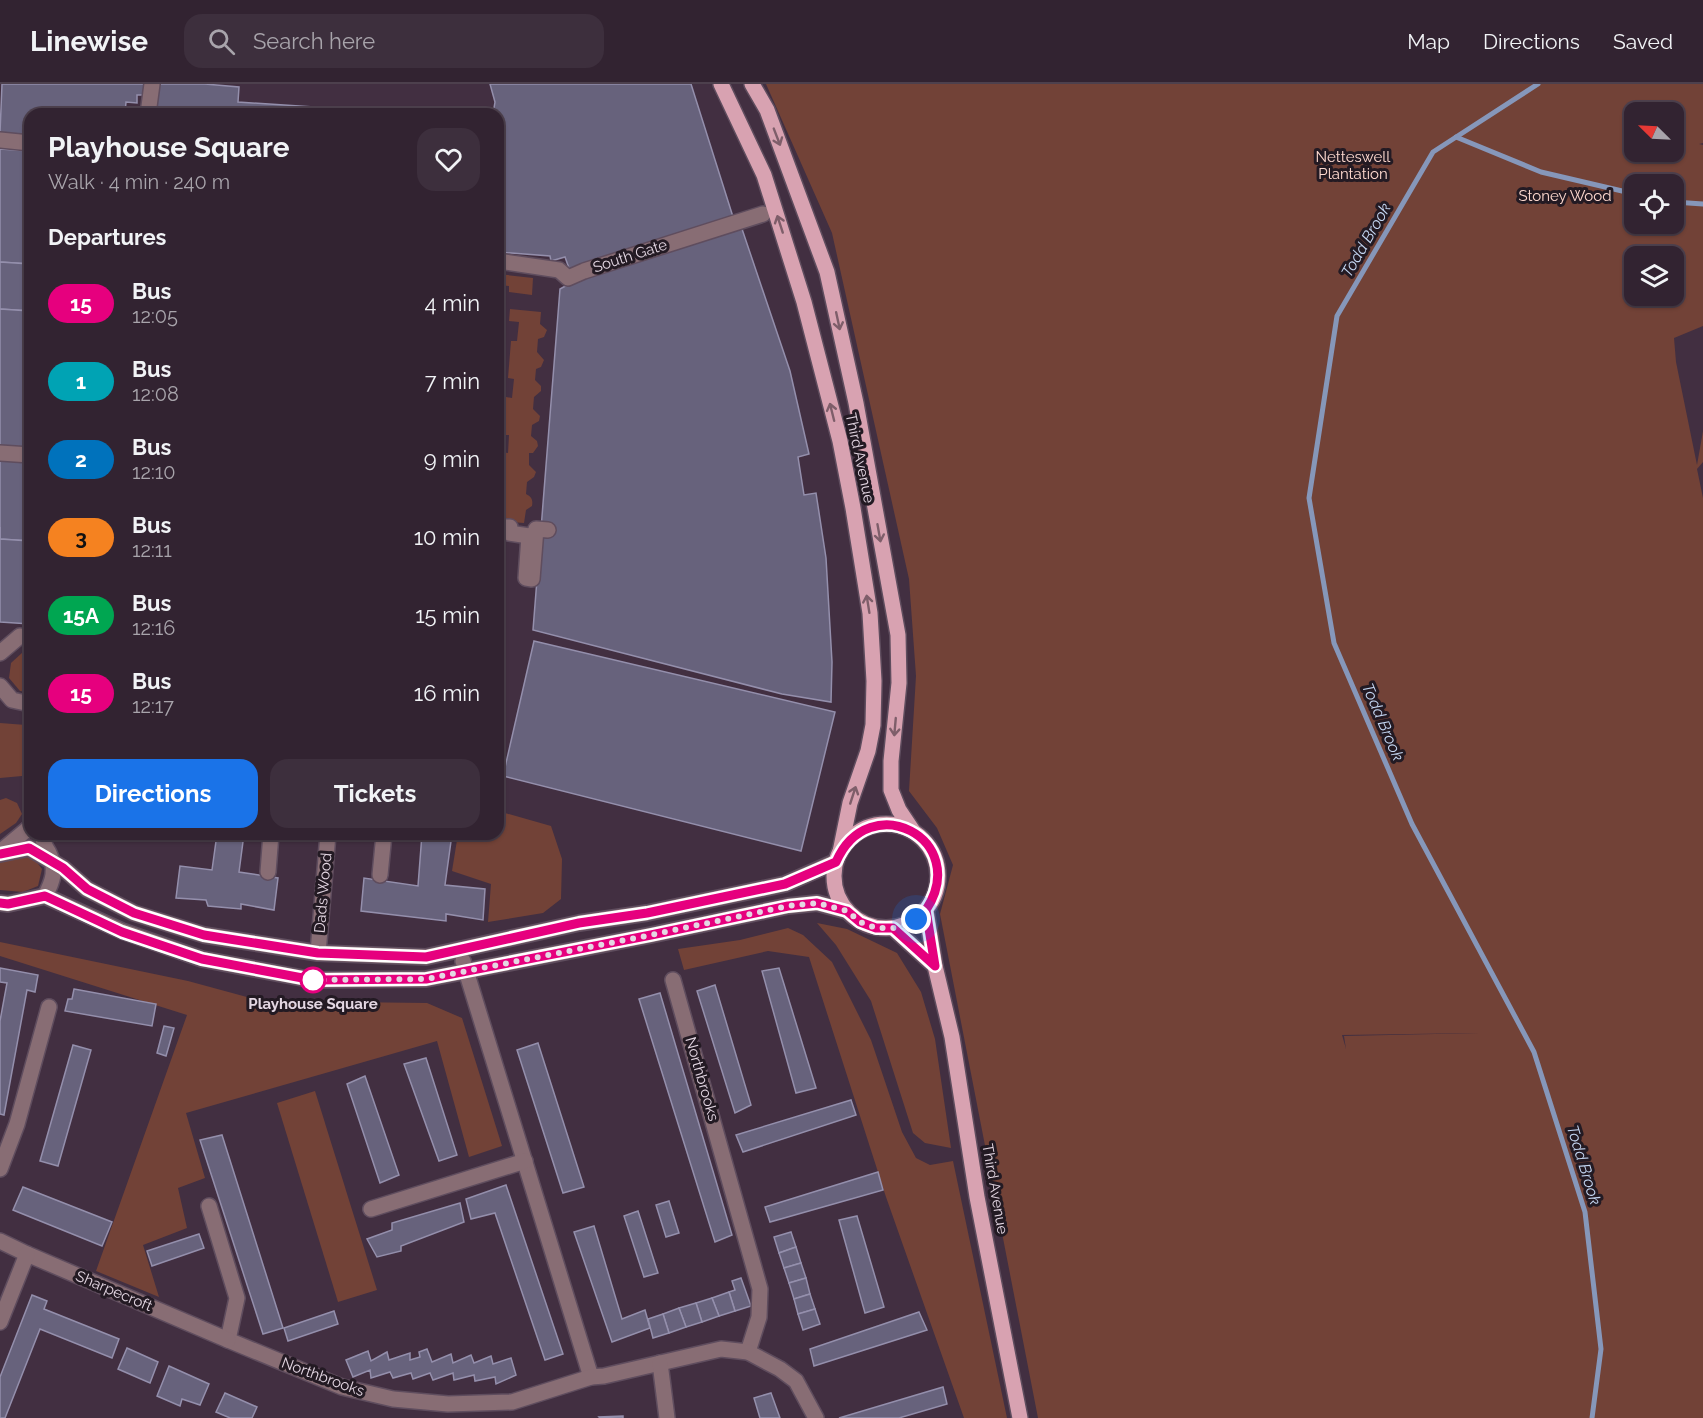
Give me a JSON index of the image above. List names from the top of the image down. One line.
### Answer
{"streets":{"main road":["Third Avenue"],"street":["South Gate","Dads Wood","Northbrooks","Sharpecroft"]},"crossings":[["Northbrooks","Sharpecroft"]],"water":["Todd Brook"],"parks":["Netteswell Plantation","Stoney Wood"],"places":["Playhouse Square"],"lines":["bus line 15"],"north":"top left","page":{"header":"Linewise","search":"Search here","nav":["Map","Directions","Saved"],"heading":[["Playhouse Square","Walk · 4 min · 240 m"],"Departures"],"list":[{"mark":"15","name":"Bus","note":"12:05","value":"4 min"},{"mark":"1","name":"Bus","note":"12:08","value":"7 min"},{"mark":"2","name":"Bus","note":"12:10","value":"9 min"},{"mark":"3","name":"Bus","note":"12:11","value":"10 min"},{"mark":"15A","name":"Bus","note":"12:16","value":"15 min"},{"mark":"15","name":"Bus","note":"12:17","value":"16 min"}],"buttons":["Directions","Tickets"]}}
